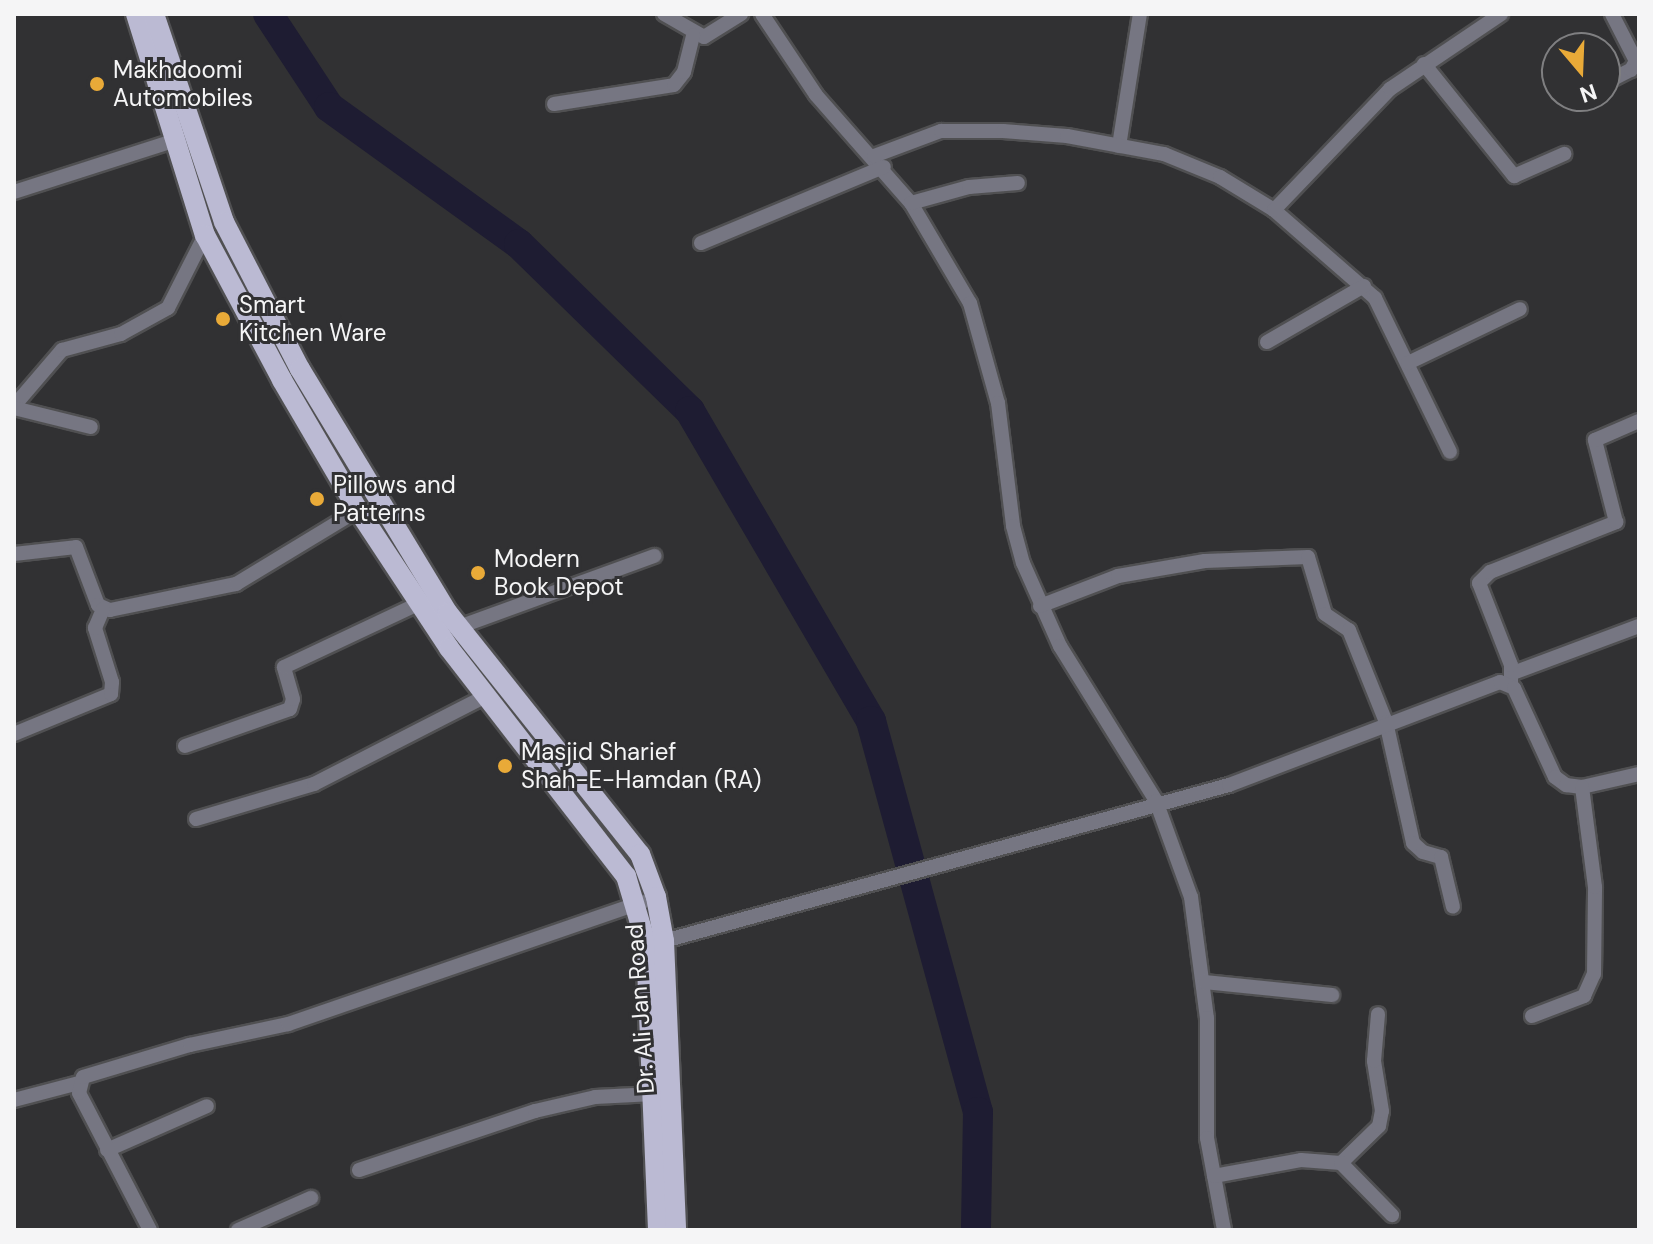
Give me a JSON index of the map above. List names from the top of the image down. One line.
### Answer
{"streets":{"main road":["Dr. Ali Jan Road"]},"places":["Makhdoomi Automobiles","Smart Kitchen Ware","Pillows and Patterns","Modern Book Depot","Masjid Sharief Shah-E-Hamdan (RA)"],"north":"bottom"}
